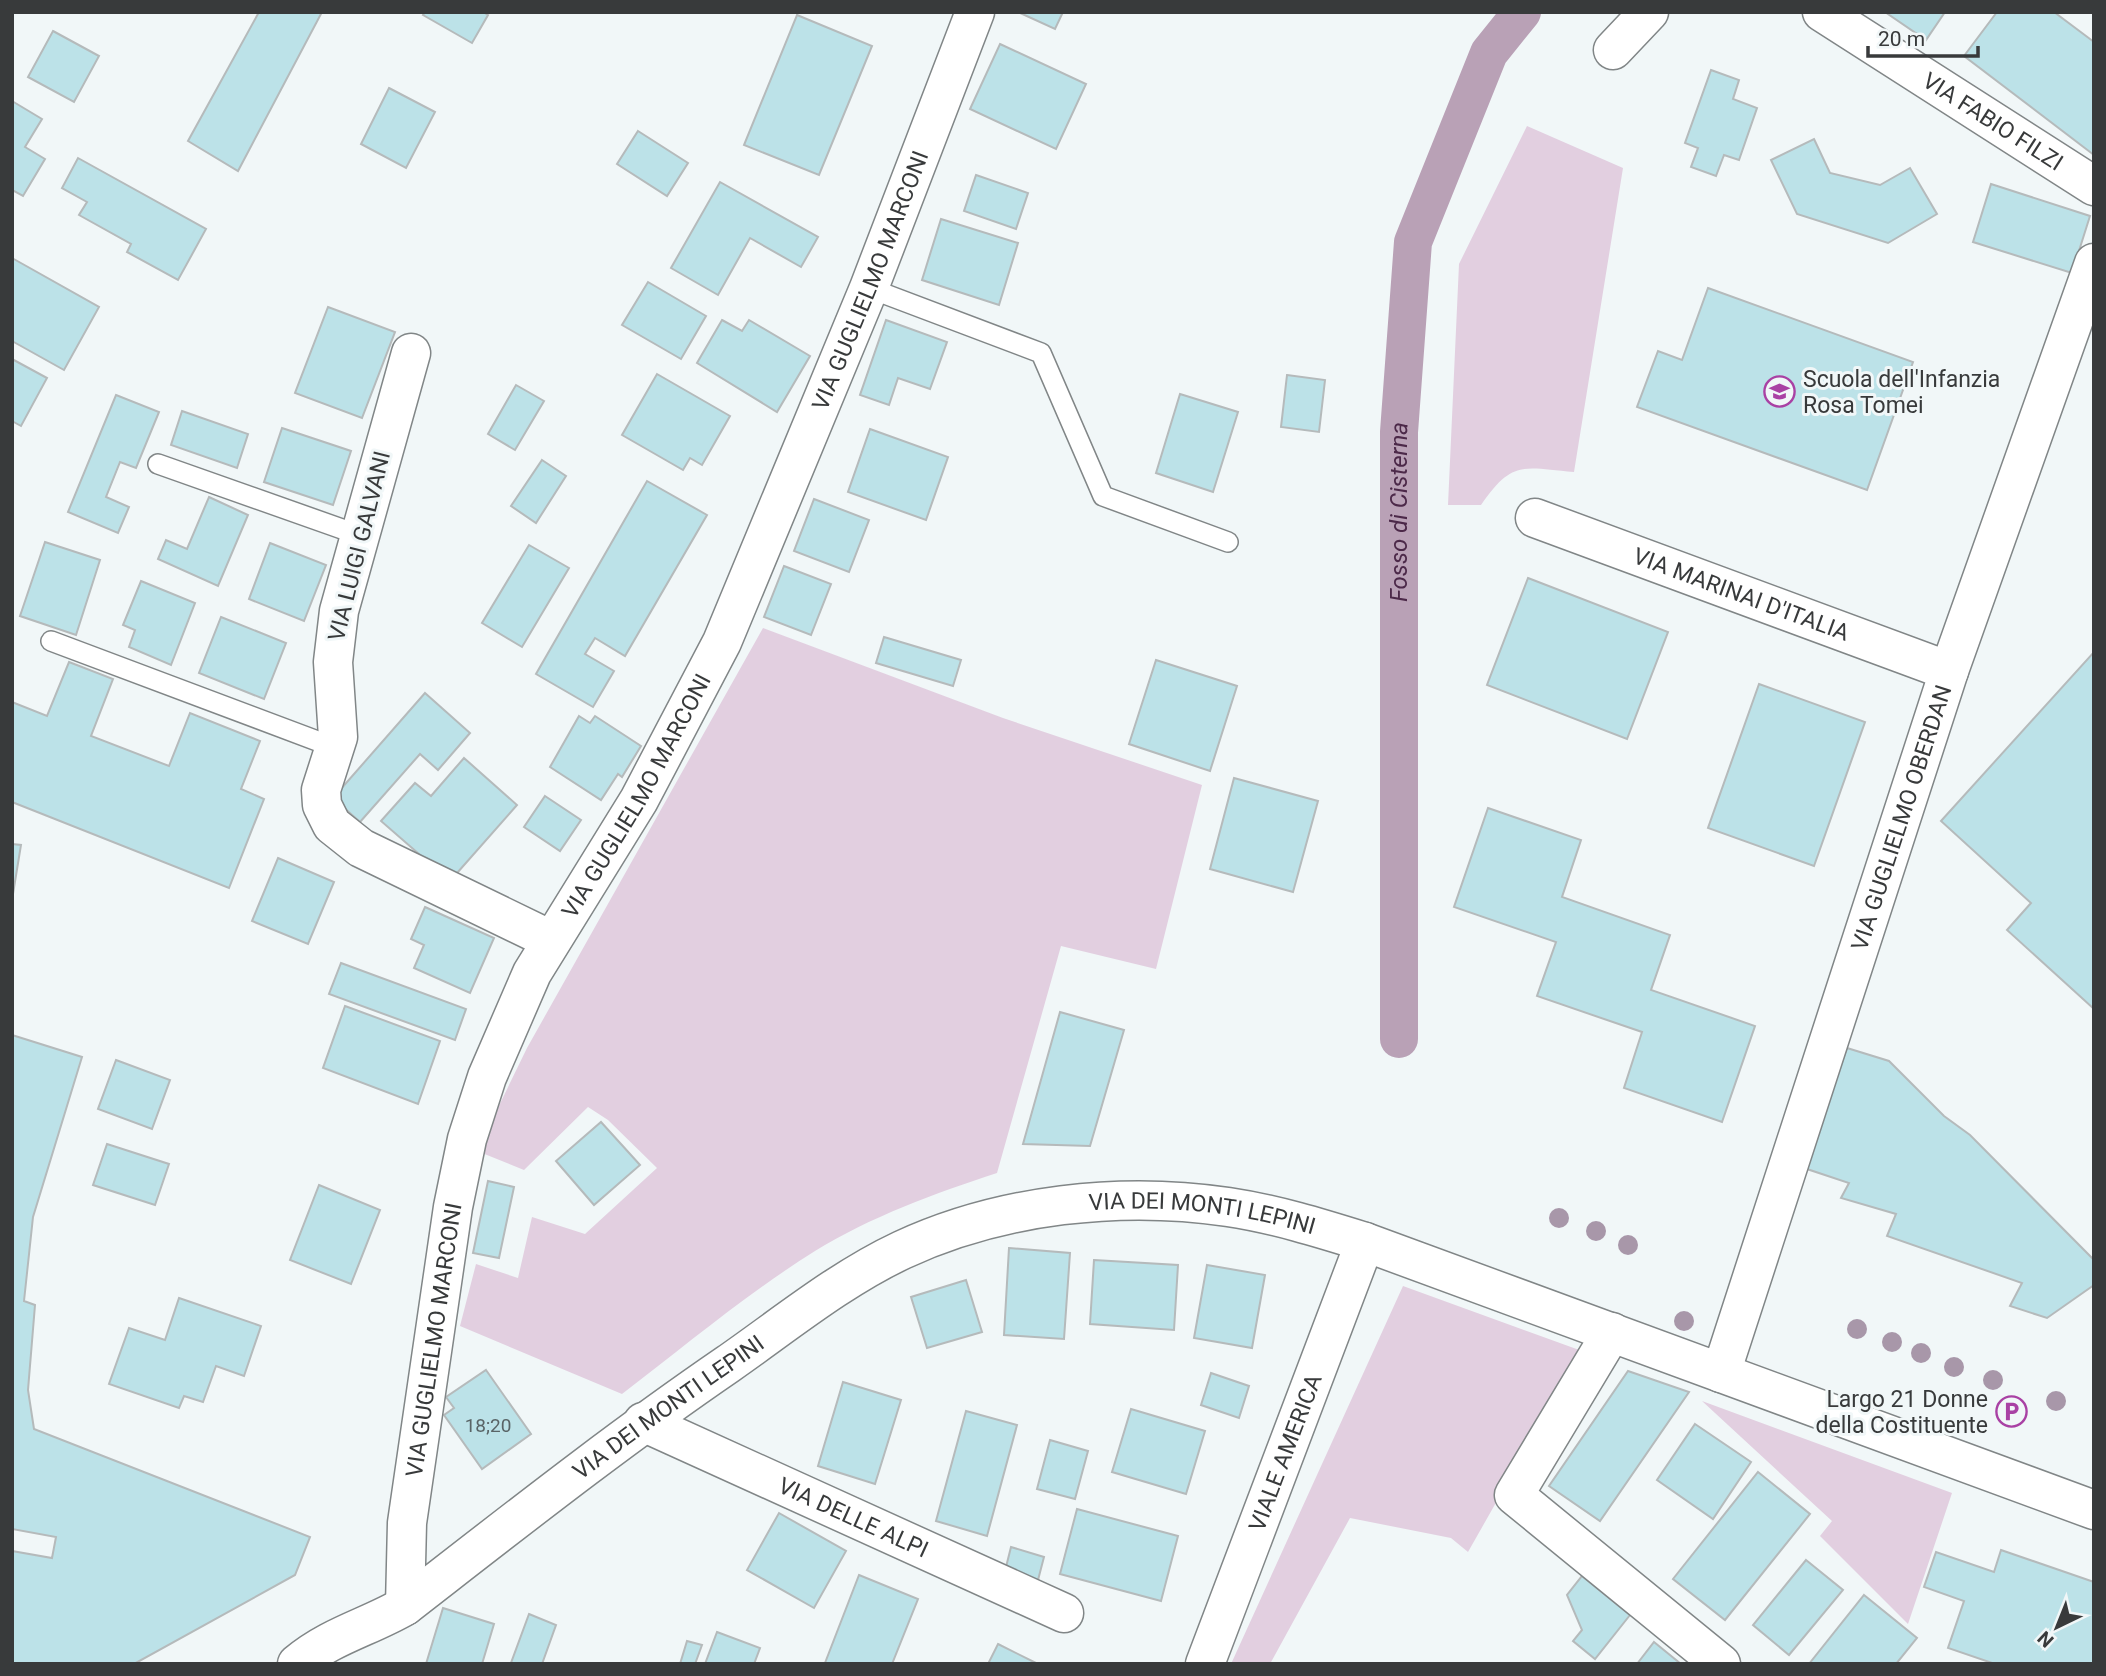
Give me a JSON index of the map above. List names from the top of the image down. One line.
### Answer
{"streets":{"street":["VIA FABIO FILZI","VIA GUGLIELMO MARCONI","VIA LUIGI GALVANI","VIA MARINAI D'ITALIA","VIA GUGLIELMO OBERDAN","VIA DEI MONTI LEPINI","VIALE AMERICA","VIA DELLE ALPI"]},"crossings":[["VIA GUGLIELMO MARCONI","VIA LUIGI GALVANI"],["VIA GUGLIELMO MARCONI","VIA DEI MONTI LEPINI"],["VIA MARINAI D'ITALIA","VIA GUGLIELMO OBERDAN"],["VIA GUGLIELMO OBERDAN","VIA DEI MONTI LEPINI"],["VIA DEI MONTI LEPINI","VIALE AMERICA"],["VIA DEI MONTI LEPINI","VIA DELLE ALPI"]],"water":["Fosso di Cisterna"],"places":{"school or university":["Scuola dell'Infanzia Rosa Tomei"],"parking":["Largo 21 Donne della Costituente"]},"house_numbers":["18;20"],"scale_bar":"20 m","north":"bottom left"}
